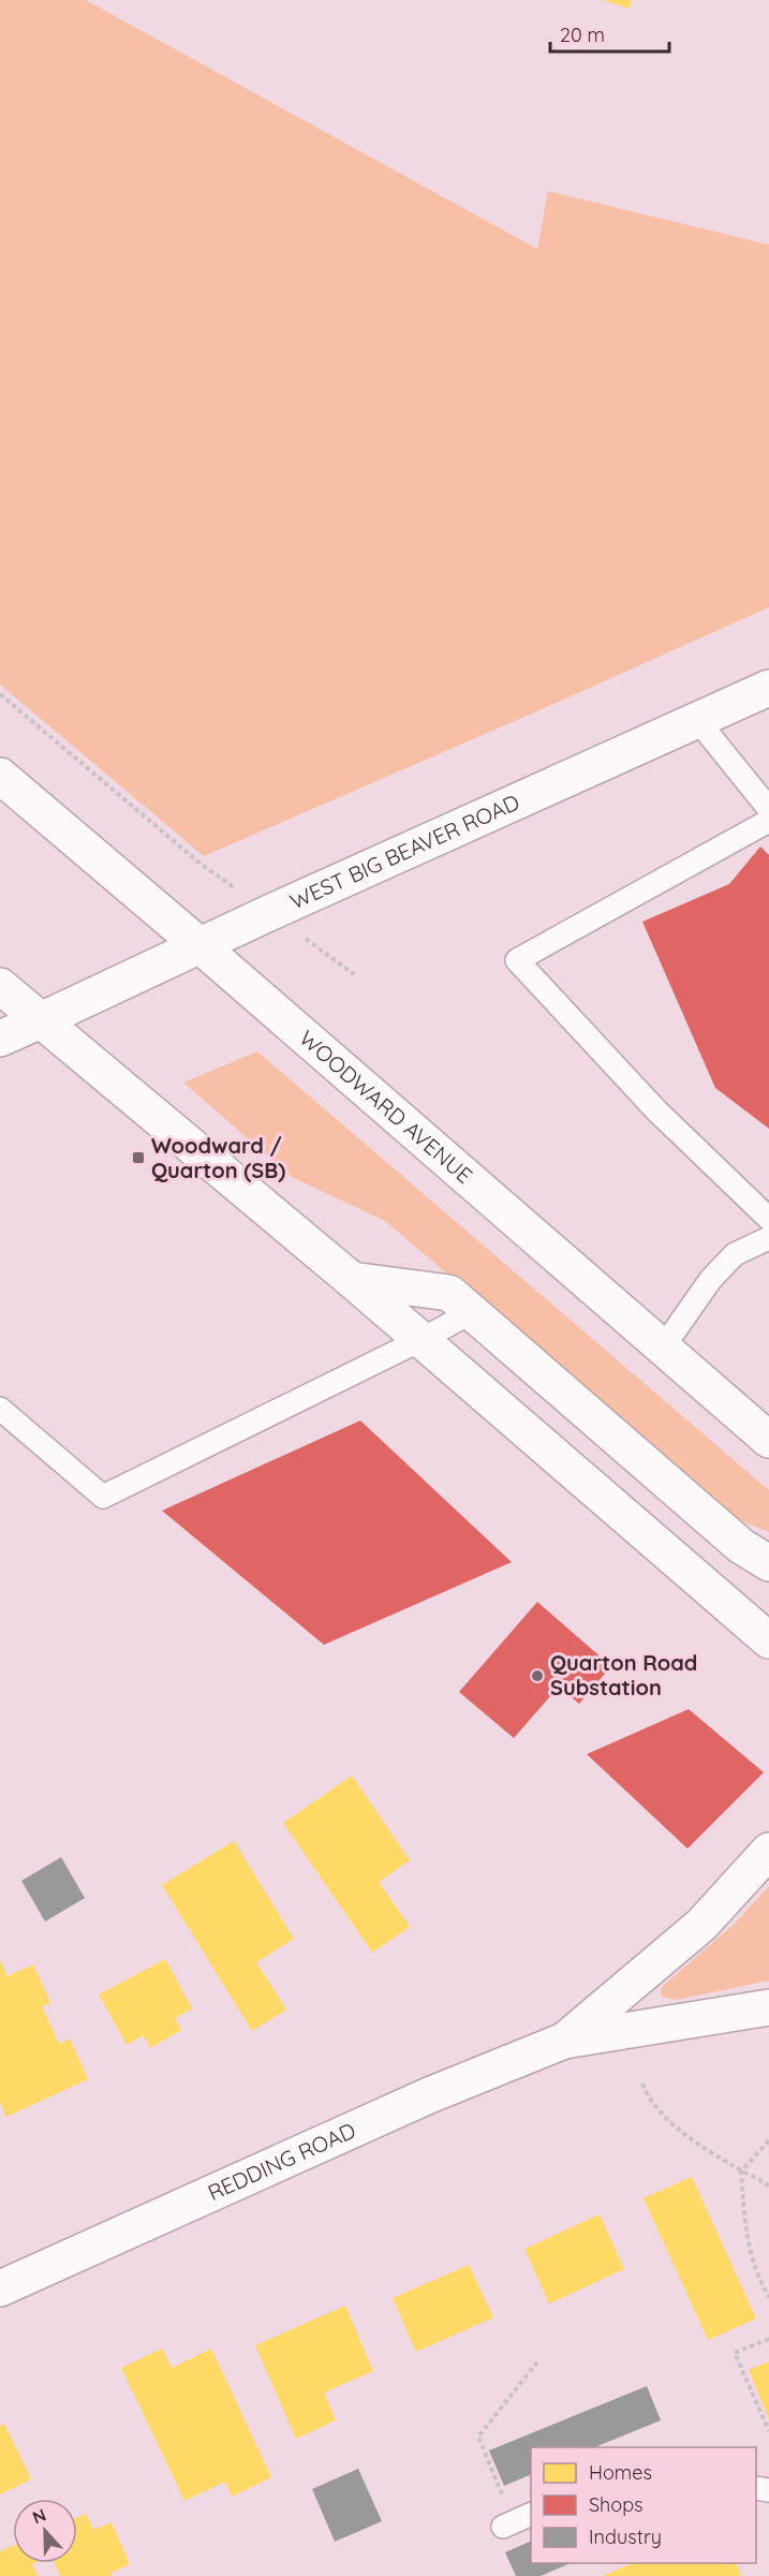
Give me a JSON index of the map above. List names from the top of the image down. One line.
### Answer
{"streets":{"main road":["WEST BIG BEAVER ROAD","WOODWARD AVENUE","REDDING ROAD"]},"crossings":[["WEST BIG BEAVER ROAD","WOODWARD AVENUE"]],"places":{"transit":["Woodward / Quarton (SB)"],"other":["Quarton Road Substation"]},"legend":["Homes","Shops","Industry"],"scale_bar":"20 m","north":"top"}
